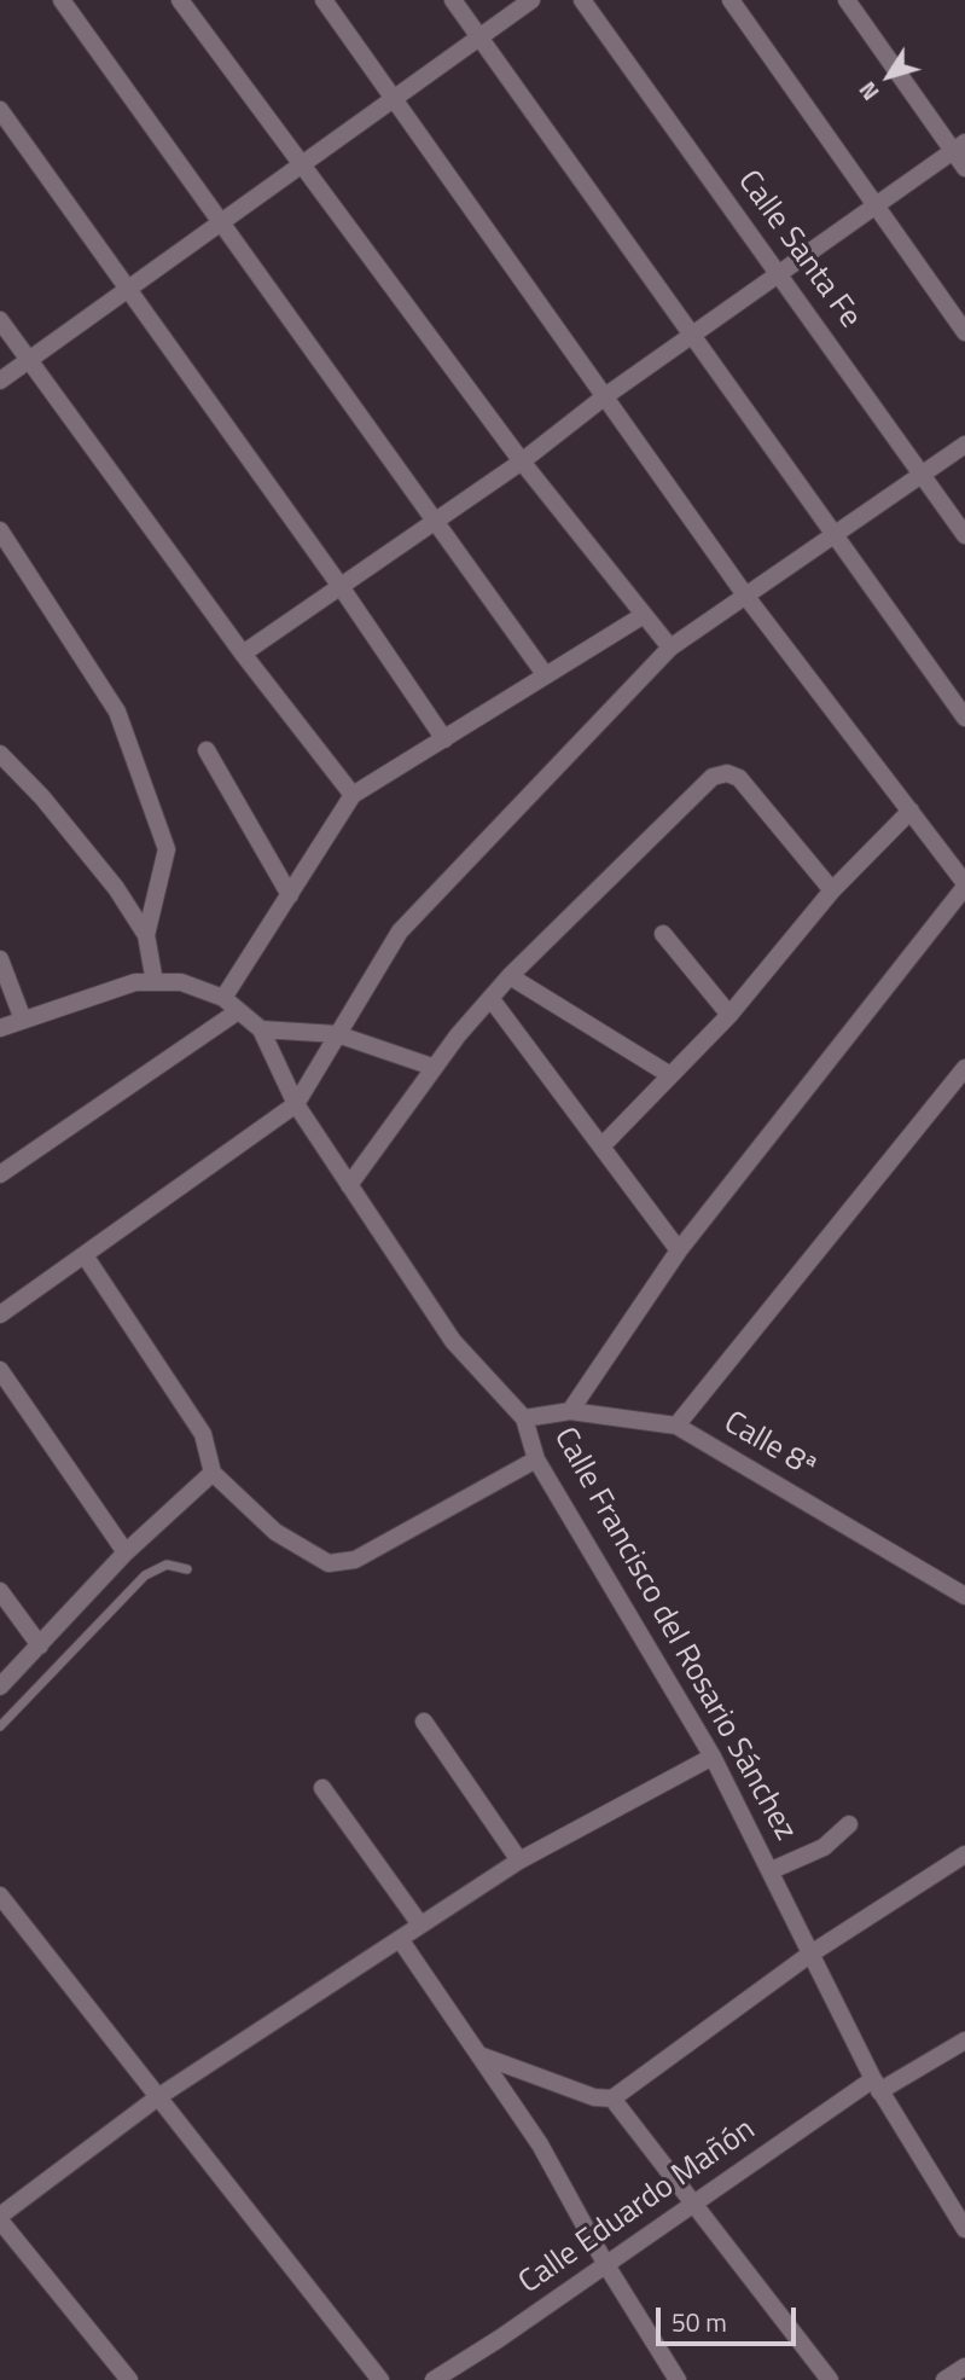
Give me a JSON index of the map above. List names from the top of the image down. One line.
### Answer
{"streets":{"street":["Calle Santa Fe","Calle 8ª","Calle Francisco del Rosario Sánchez","Calle Eduardo Mañón"]},"crossings":[["Calle 8ª","Calle Francisco del Rosario Sánchez"],["Calle Francisco del Rosario Sánchez","Calle Eduardo Mañón"]],"scale_bar":"50 m","north":"bottom left"}
